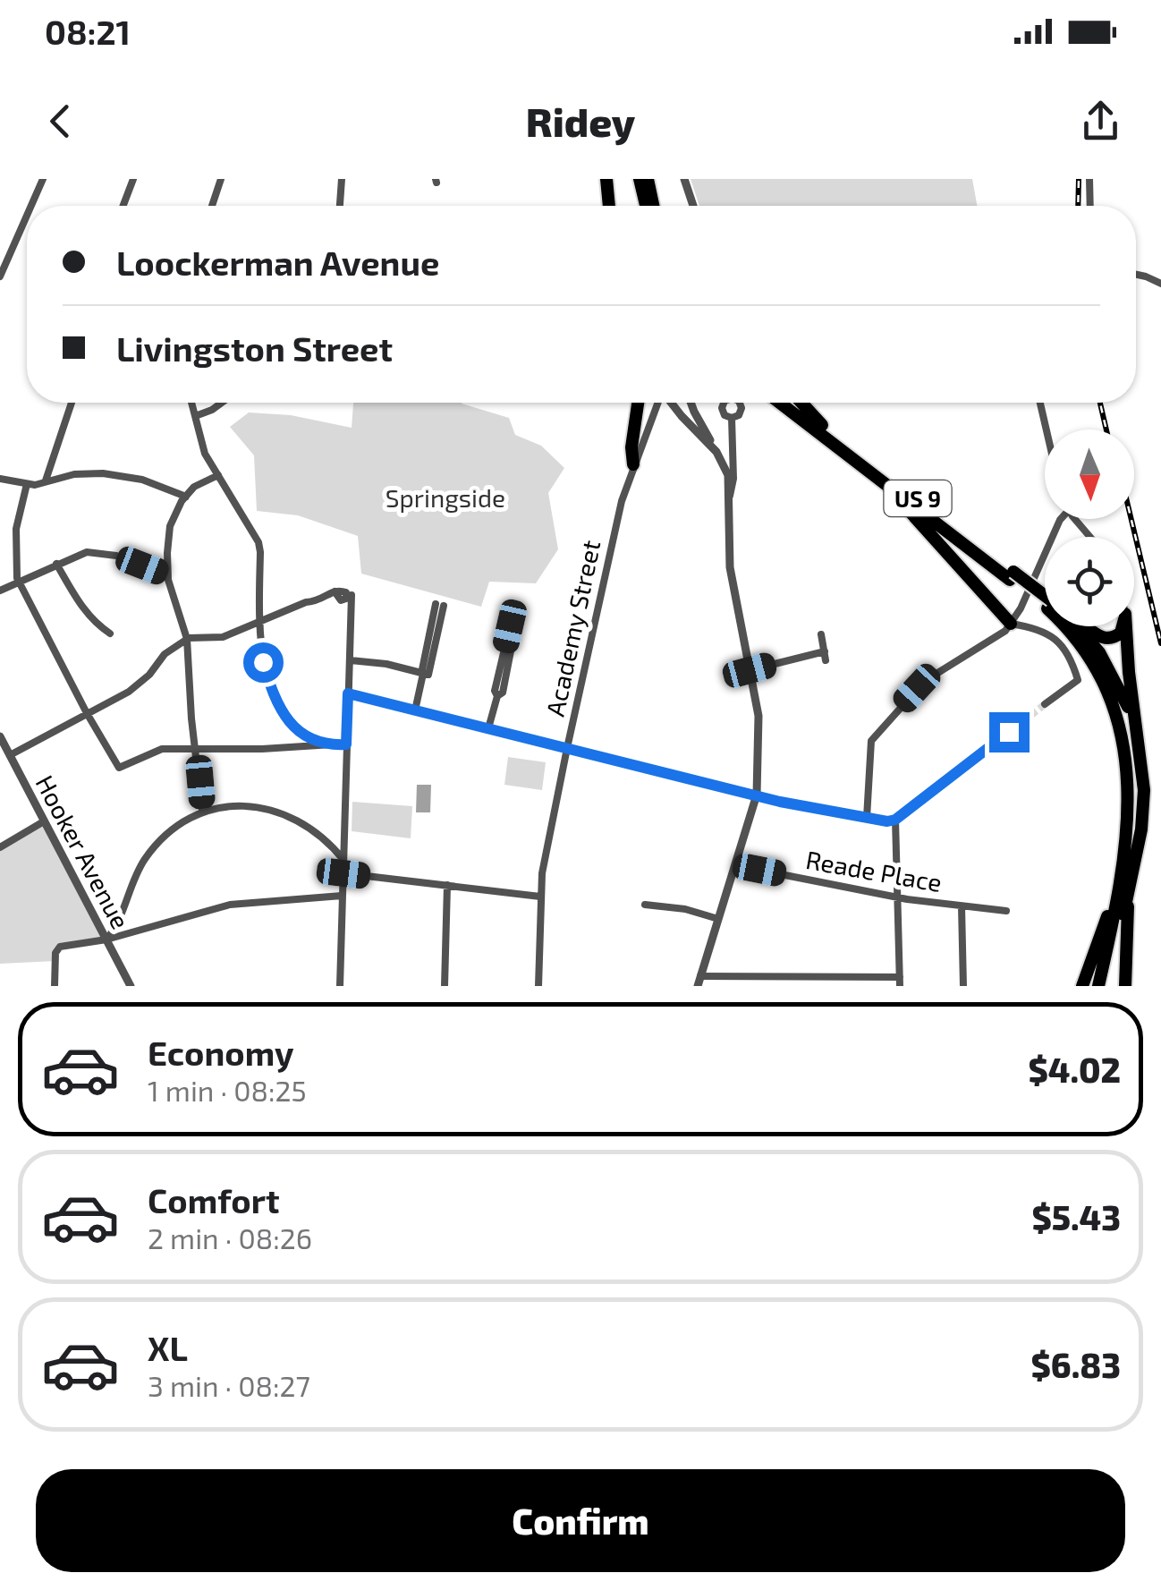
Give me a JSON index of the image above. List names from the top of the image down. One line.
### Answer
{"streets":{"highway":["US 9"],"street":["Academy Street","Hooker Avenue","Reade Place"]},"parks":["Springside"],"north":"bottom","page":{"status":"08:21","header":"Ridey","banner":["Loockerman Avenue","Livingston Street"],"list":[{"name":"Economy","note":"1 min · 08:25","value":"$4.02"},{"name":"Comfort","note":"2 min · 08:26","value":"$5.43"},{"name":"XL","note":"3 min · 08:27","value":"$6.83"}],"buttons":"Confirm"}}
